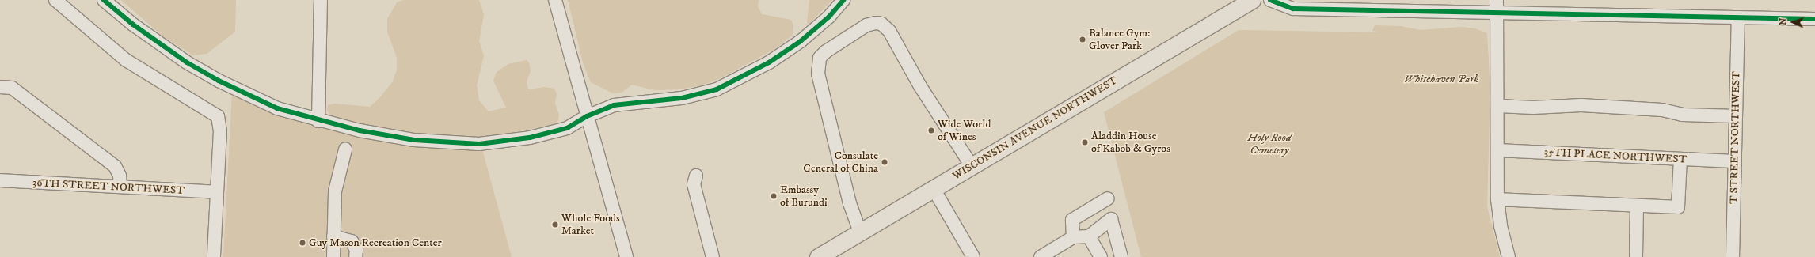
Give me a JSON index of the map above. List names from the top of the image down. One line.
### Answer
{"streets":{"main road":["WISCONSIN AVENUE NORTHWEST"],"street":["T STREET NORTHWEST","35TH PLACE NORTHWEST","36TH STREET NORTHWEST"]},"crossings":[["T STREET NORTHWEST","35TH PLACE NORTHWEST"]],"parks":["Whitehaven Park","Holy Rood Cemetery"],"places":["Balance Gym: Glover Park","Wide World of Wines","Aladdin House of Kabob & Gyros","Consulate General of China","Embassy of Burundi","Whole Foods Market","Guy Mason Recreation Center"],"north":"left"}
